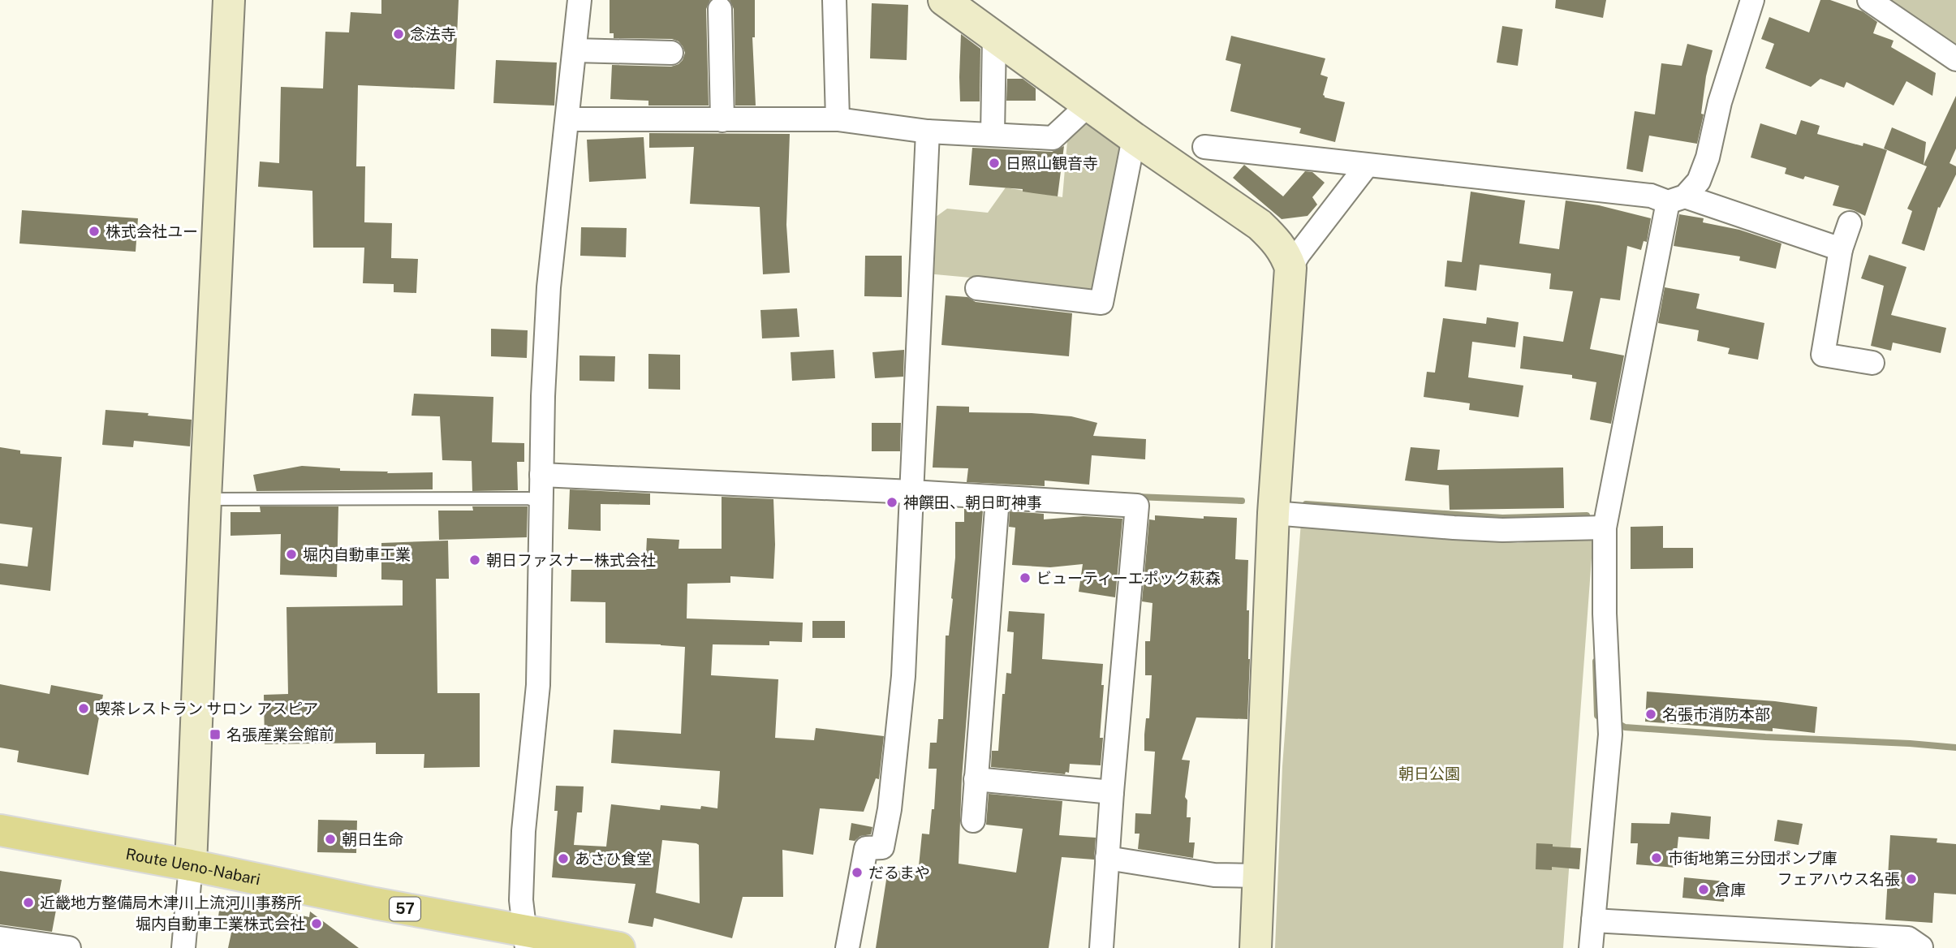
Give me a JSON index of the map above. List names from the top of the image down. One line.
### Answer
{"streets":{"main road":["Route Ueno-Nabari","57"]},"parks":["朝日公園"],"places":{"other":["念法寺","日照山観音寺","株式会社ユー","神饌田、朝日町神事","堀内自動車工業","朝日ファスナー株式会社","ビューティーエポック萩森","喫茶レストラン サロン アスピア","名張市消防本部","朝日生命","市街地第三分団ポンプ庫","あさひ食堂","だるまや","フェアハウス名張","倉庫","近畿地方整備局木津川上流河川事務所","堀内自動車工業株式会社"],"transit":["名張産業会館前"]}}
